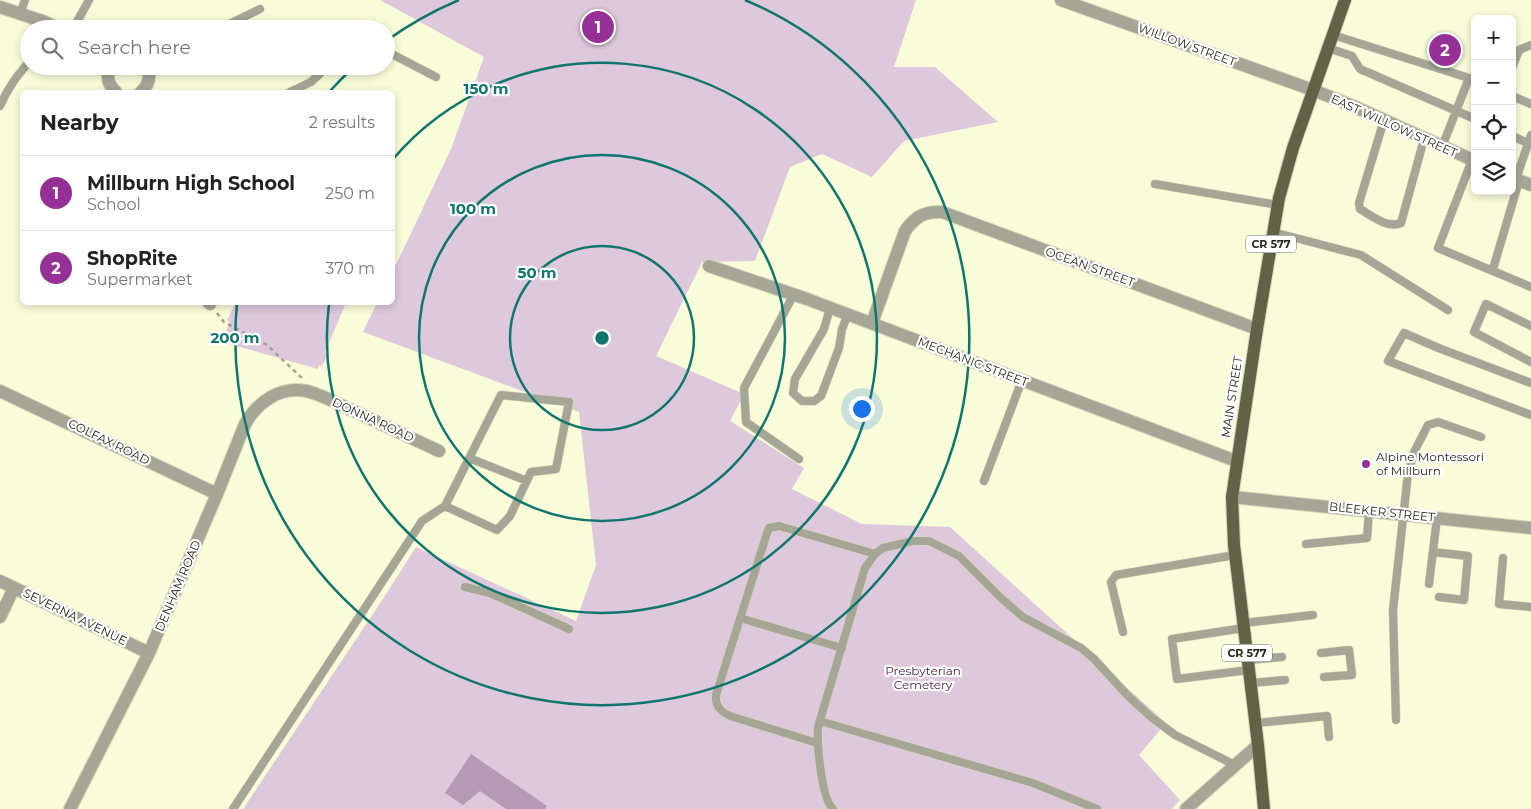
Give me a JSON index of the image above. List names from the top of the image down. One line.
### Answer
{"streets":{"main road":["CR 577","MAIN STREET"],"street":["WILLOW STREET","EAST WILLOW STREET","OCEAN STREET","MECHANIC STREET","DONNA ROAD","COLFAX ROAD","BLEEKER STREET","DENHAM ROAD","SEVERNA AVENUE"]},"crossings":[["WILLOW STREET","EAST WILLOW STREET"],["WILLOW STREET","MAIN STREET"],["EAST WILLOW STREET","MAIN STREET"],["OCEAN STREET","MECHANIC STREET"],["OCEAN STREET","MAIN STREET"],["MECHANIC STREET","MAIN STREET"],["MAIN STREET","BLEEKER STREET"],["DONNA ROAD","DENHAM ROAD"],["COLFAX ROAD","DENHAM ROAD"],["DENHAM ROAD","SEVERNA AVENUE"]],"parks":["Presbyterian Cemetery"],"places":["Alpine Montessori of Millburn"],"page":{"pins":["1","2"],"map_buttons":["+","−"],"search":"Search here","heading":["Nearby","2 results"],"list":[{"mark":"1","name":"Millburn High School","note":"School","value":"250 m"},{"mark":"2","name":"ShopRite","note":"Supermarket","value":"370 m"}]},"rings":["150 m","100 m","50 m","200 m"]}
